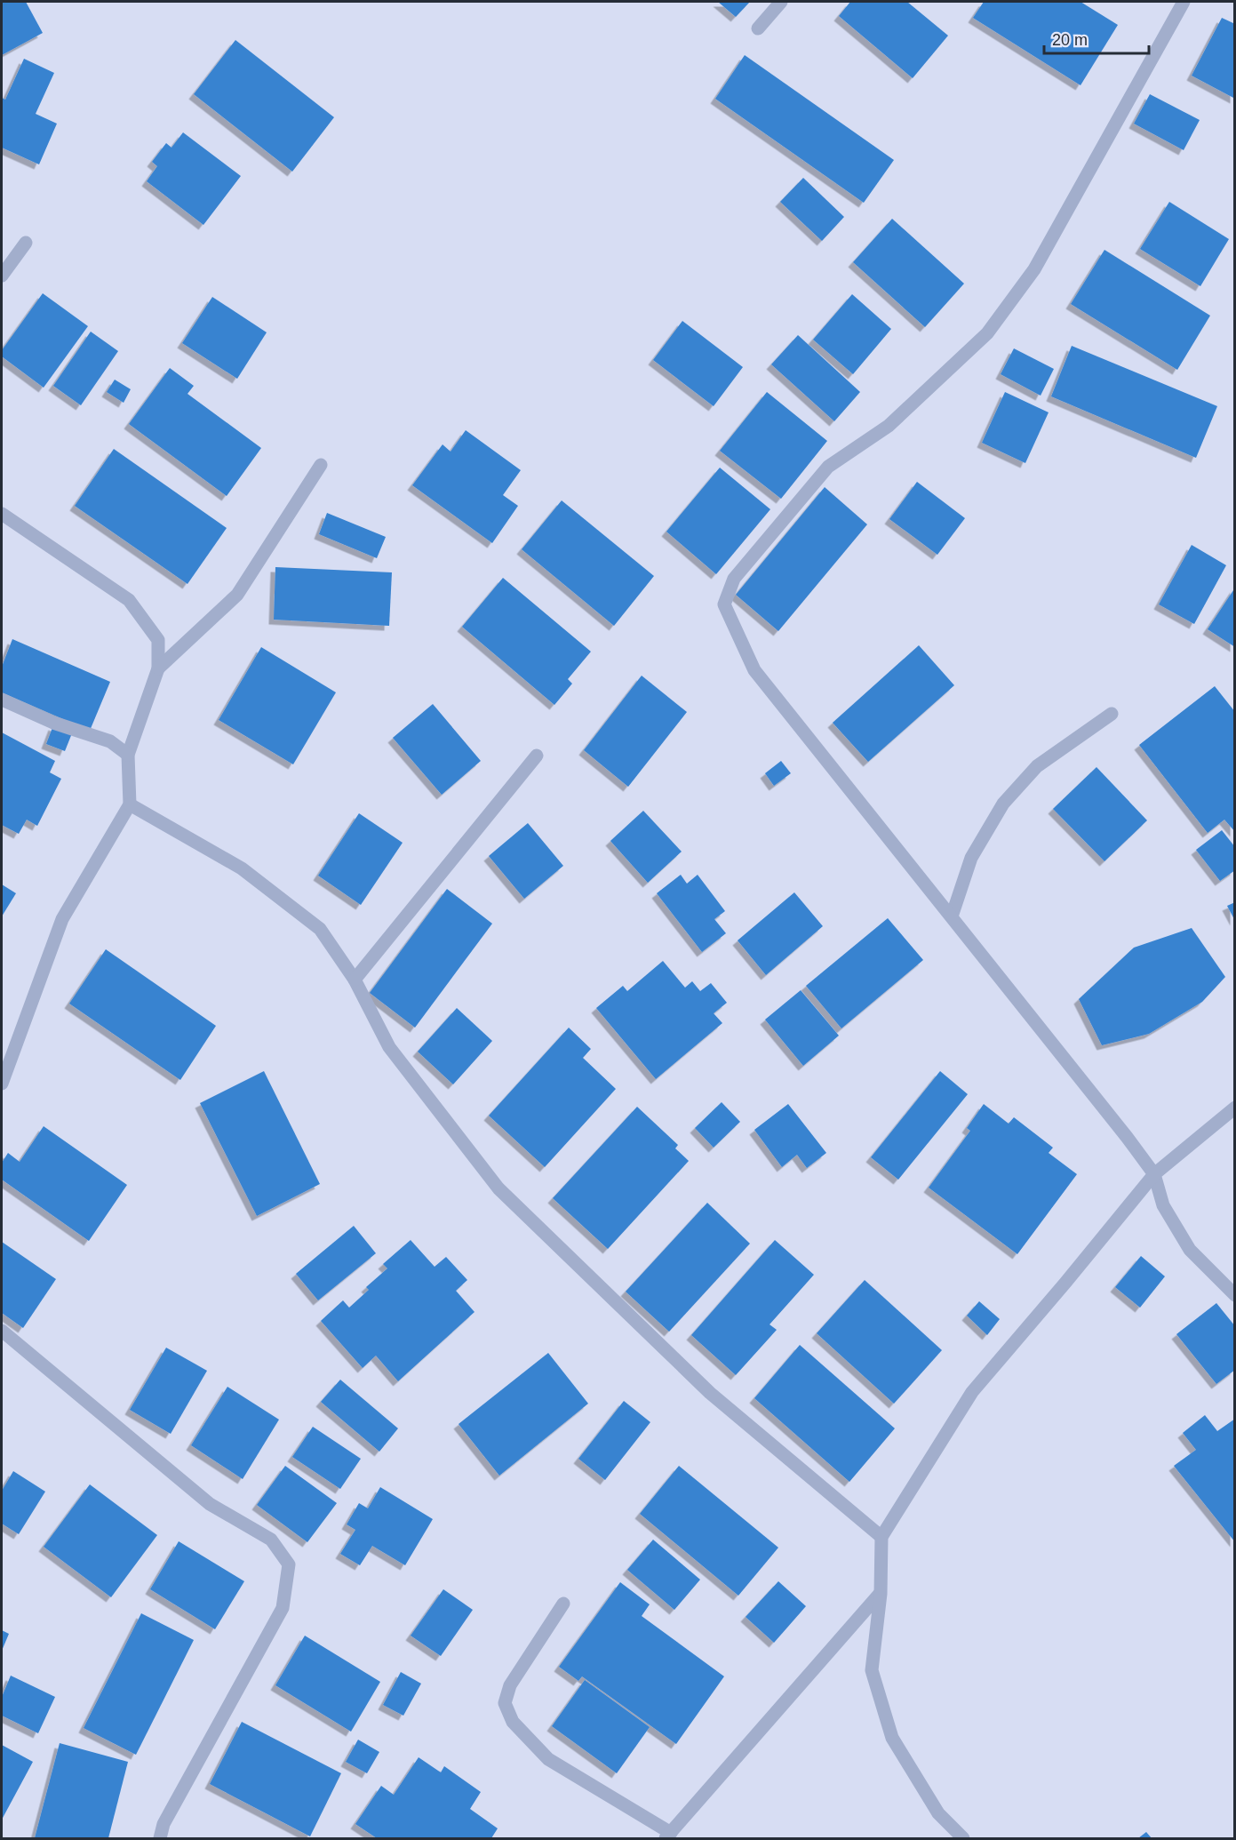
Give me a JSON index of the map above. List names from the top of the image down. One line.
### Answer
{"scale_bar":"20 m"}
